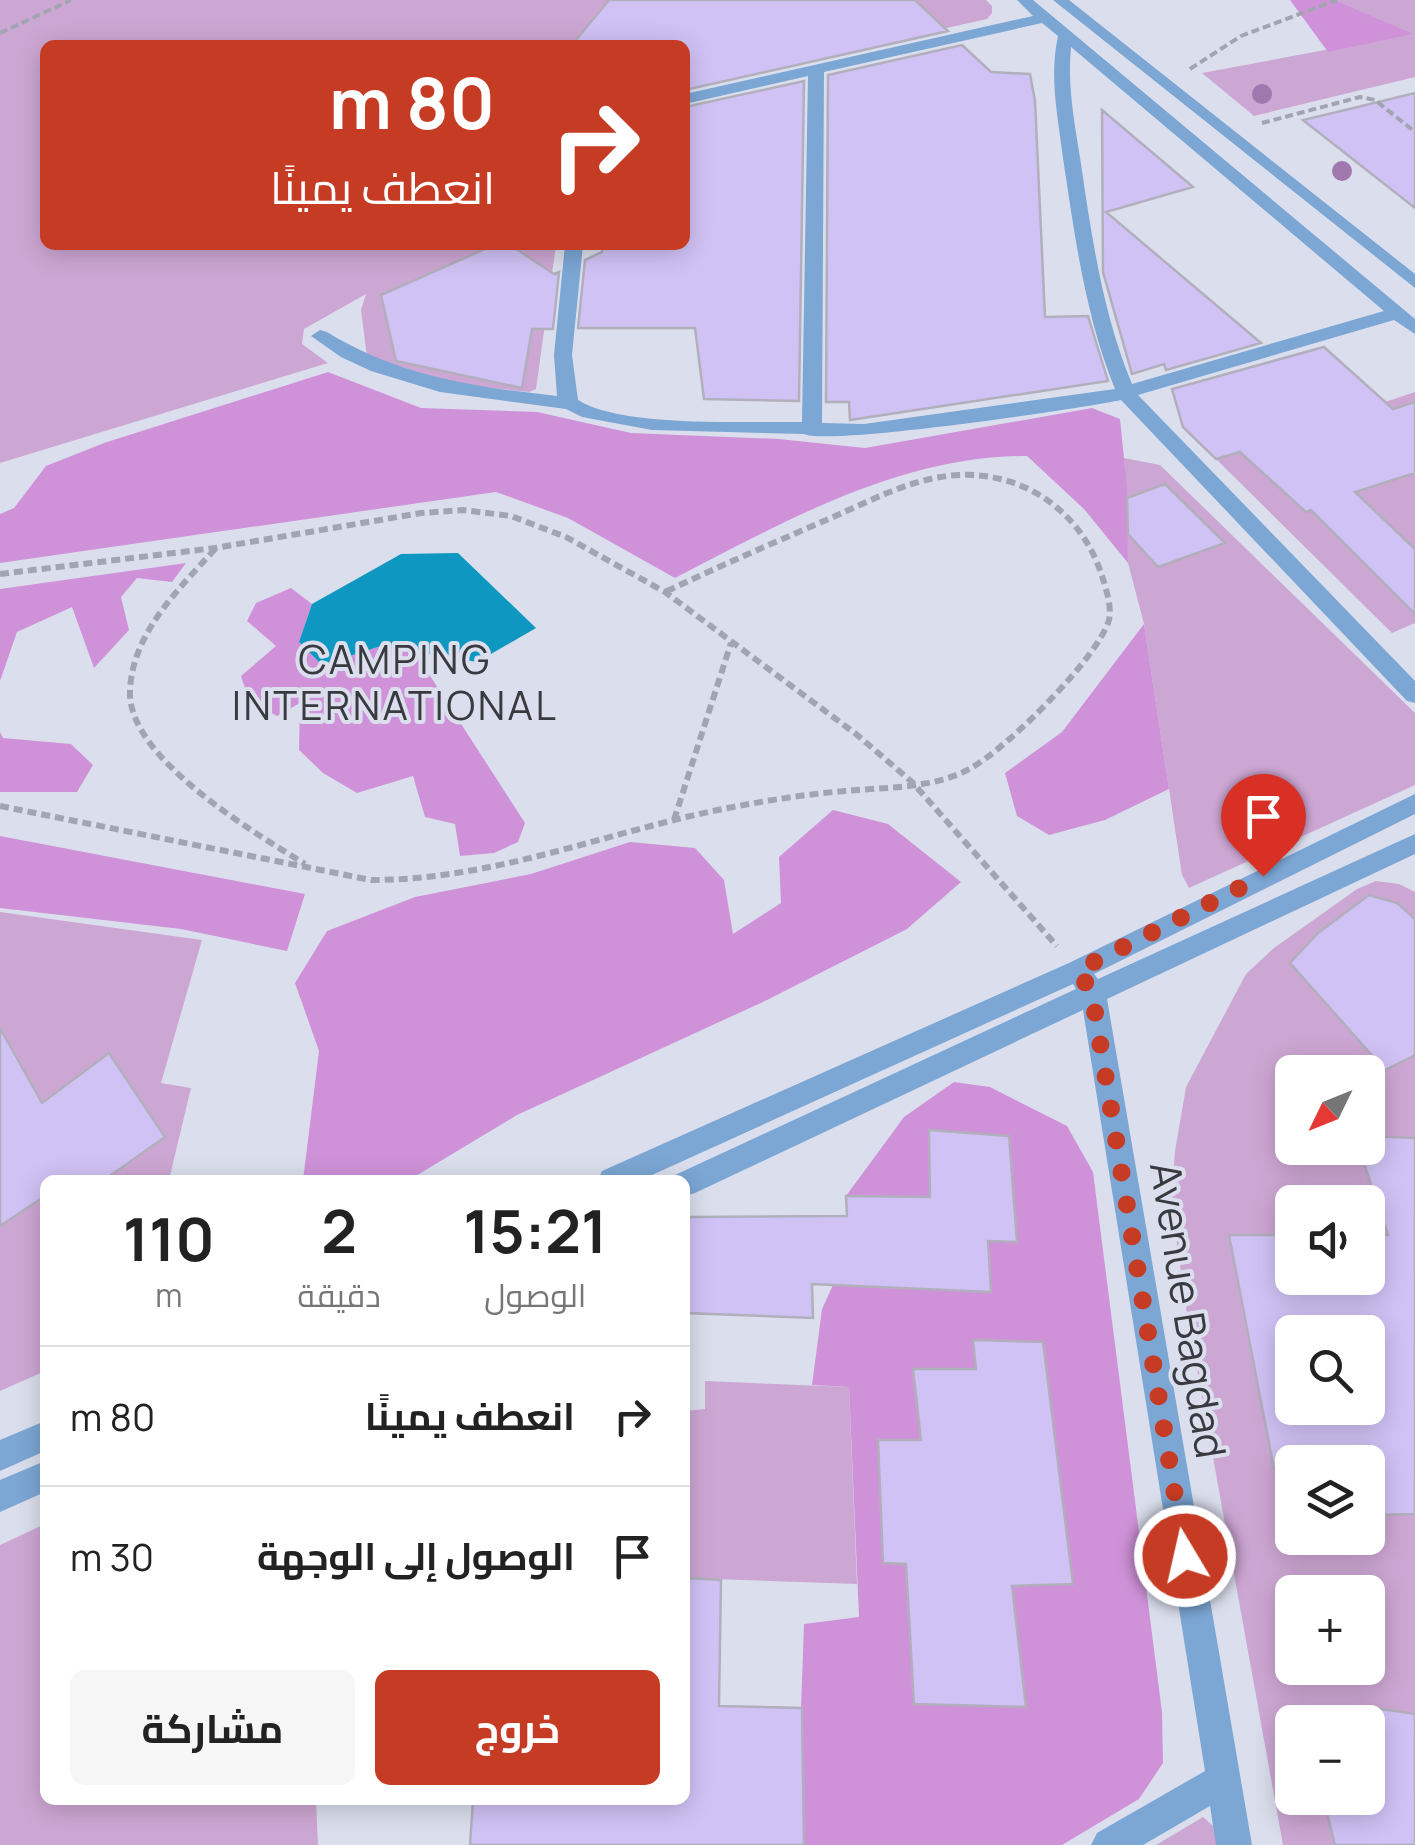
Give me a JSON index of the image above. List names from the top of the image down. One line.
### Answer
{"streets":{"street":["Avenue Bagdad"]},"districts":["CAMPING INTERNATIONAL"],"north":"bottom left","page":{"turn":["80 m","انعطف يمينًا"],"map_buttons":["+","−"],"eta":["15:21","الوصول","2","دقيقة","110","m"],"list":[{"name":"انعطف يمينًا","value":"80 m"},{"name":"الوصول إلى الوجهة","value":"30 m"}],"buttons":["خروج","مشاركة"]}}
